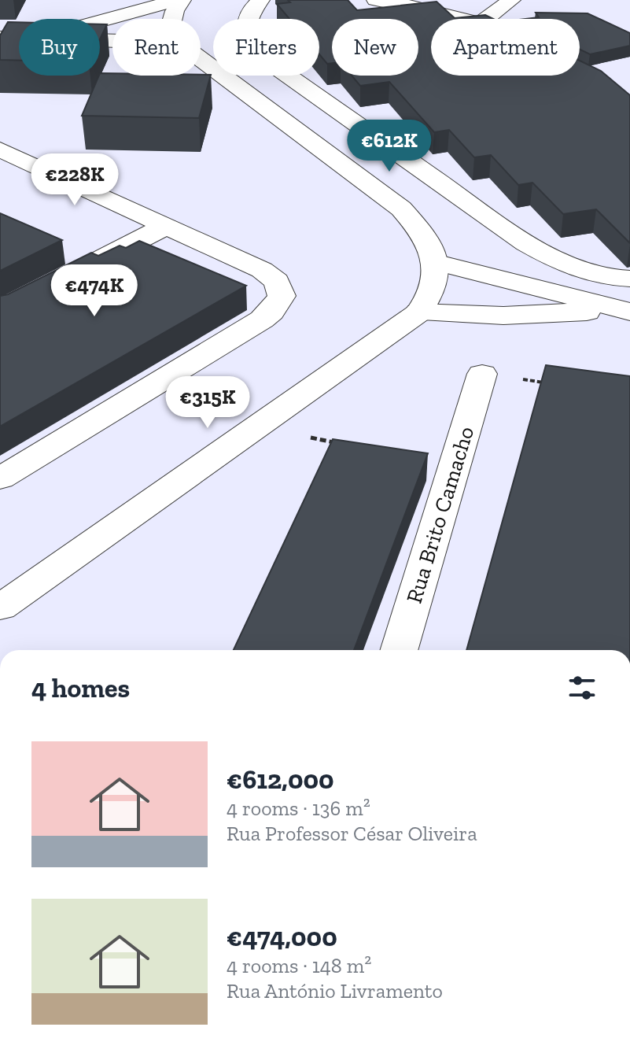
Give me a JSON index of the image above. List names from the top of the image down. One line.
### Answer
{"streets":{"street":["Rua Brito Camacho"]},"page":{"chip":["Buy","Rent","Filters","New","Apartment"],"price":["€612K","€228K","€474K","€315K"],"heading":"4 homes","list":[{"name":"€612,000","note":"4 rooms · 136 m² · Rua Professor César Oliveira"},{"name":"€474,000","note":"4 rooms · 148 m² · Rua António Livramento"}]}}
